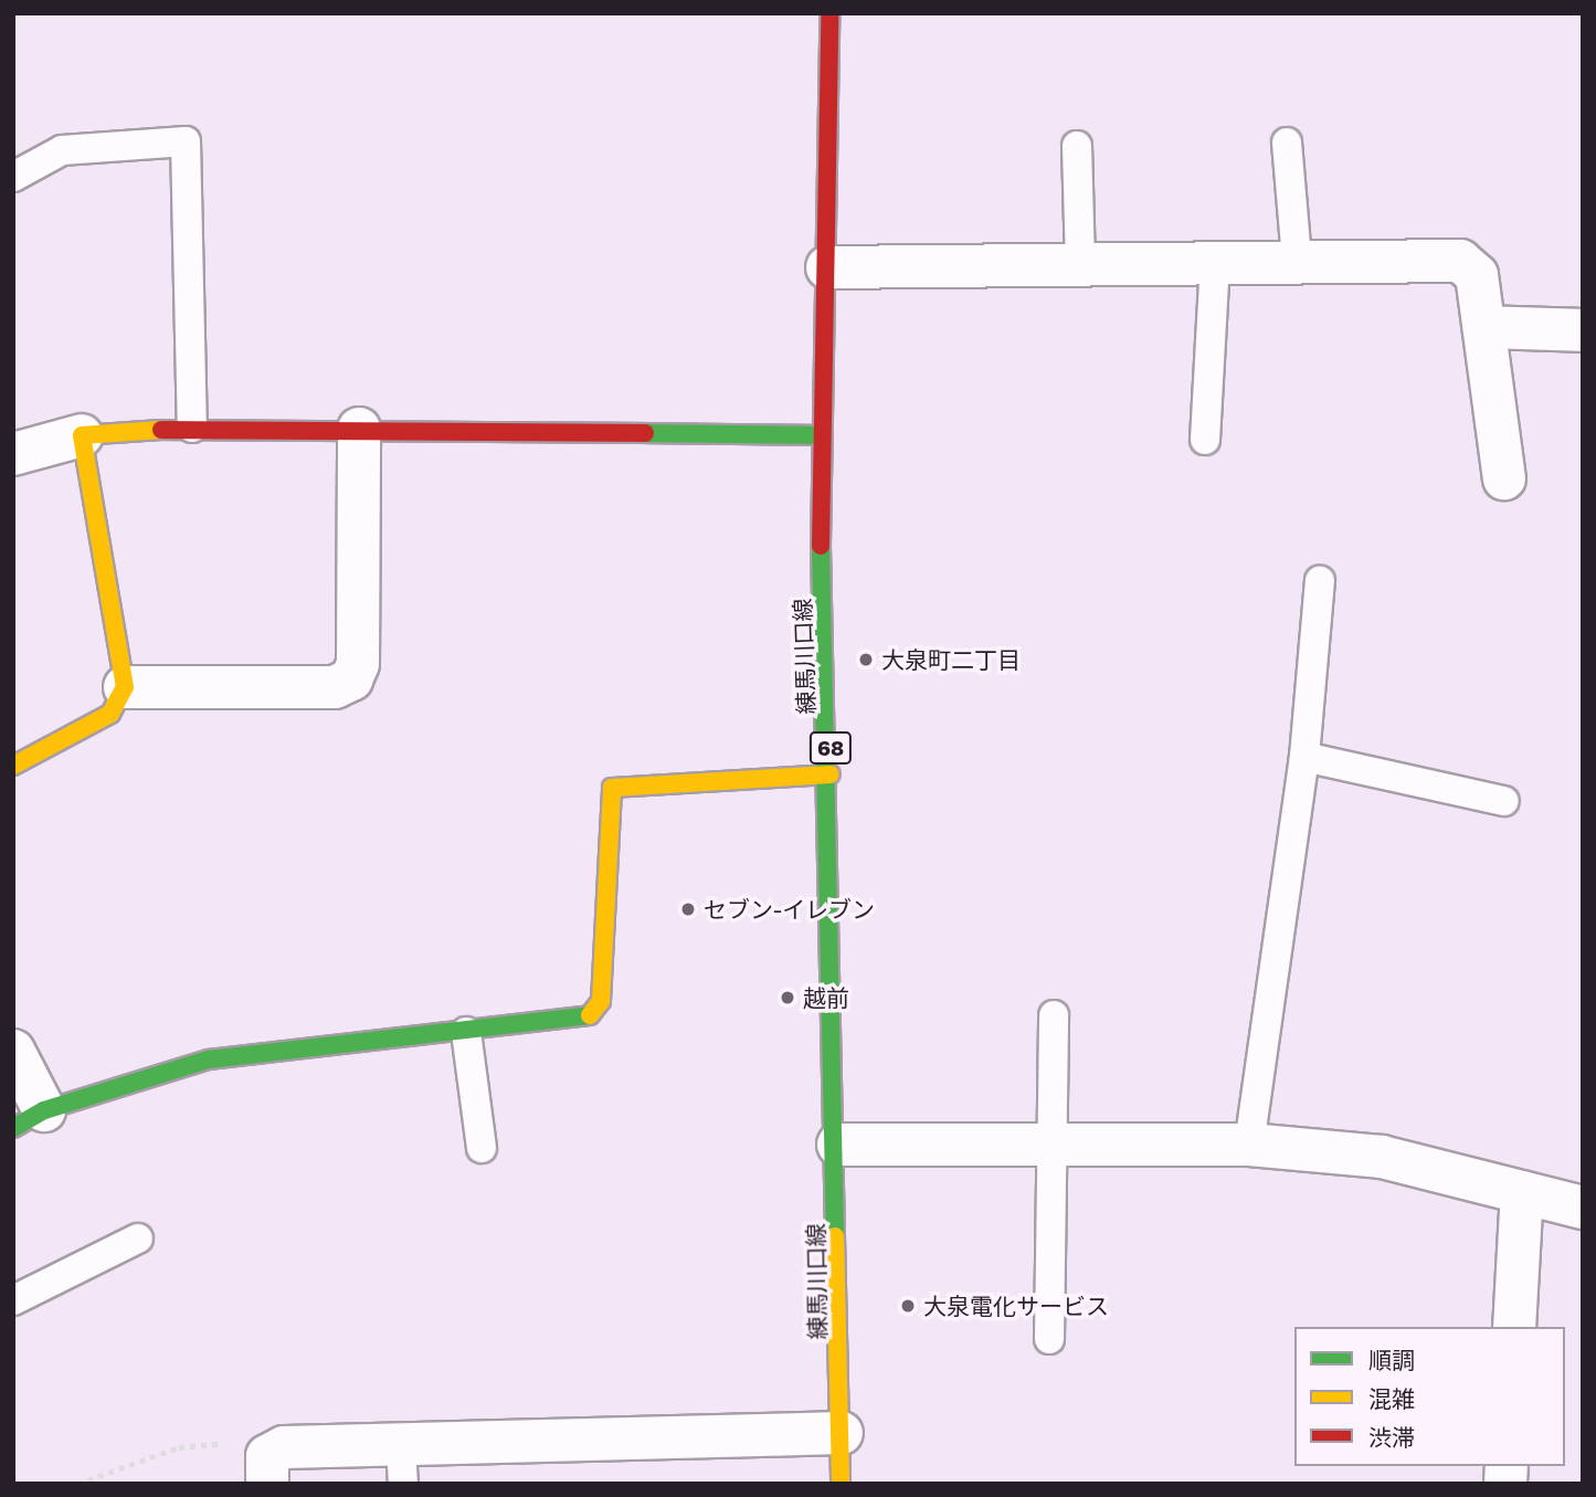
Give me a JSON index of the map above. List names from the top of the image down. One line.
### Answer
{"streets":{"street":["練馬川口線","68"]},"places":["大泉町二丁目","セブン-イレブン","越前","大泉電化サービス"],"legend":["順調","混雑","渋滞"]}
